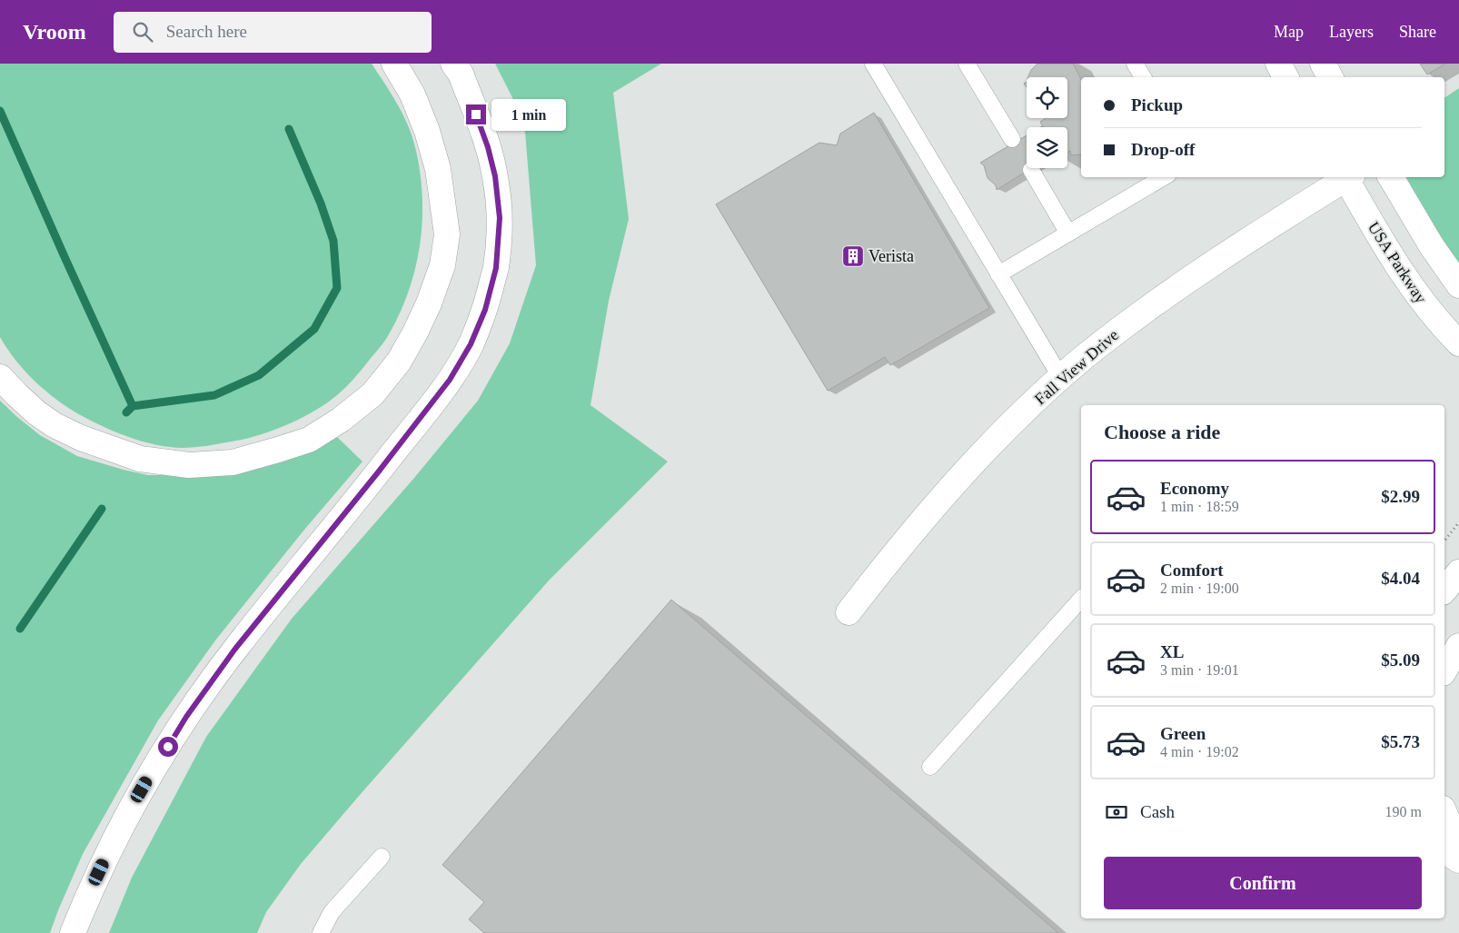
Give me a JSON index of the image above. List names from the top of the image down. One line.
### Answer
{"streets":{"main road":["USA Parkway","Fall View Drive"]},"places":{"building":["Verista"]},"page":{"header":"Vroom","search":"Search here","nav":["Map","Layers","Share"],"banner":["Pickup","Drop-off"],"bubble":"1 min","heading":"Choose a ride","list":[{"name":"Economy","note":"1 min · 18:59","value":"$2.99"},{"name":"Comfort","note":"2 min · 19:00","value":"$4.04"},{"name":"XL","note":"3 min · 19:01","value":"$5.09"},{"name":"Green","note":"4 min · 19:02","value":"$5.73"}],"pay":["Cash","190 m"],"buttons":"Confirm"}}
